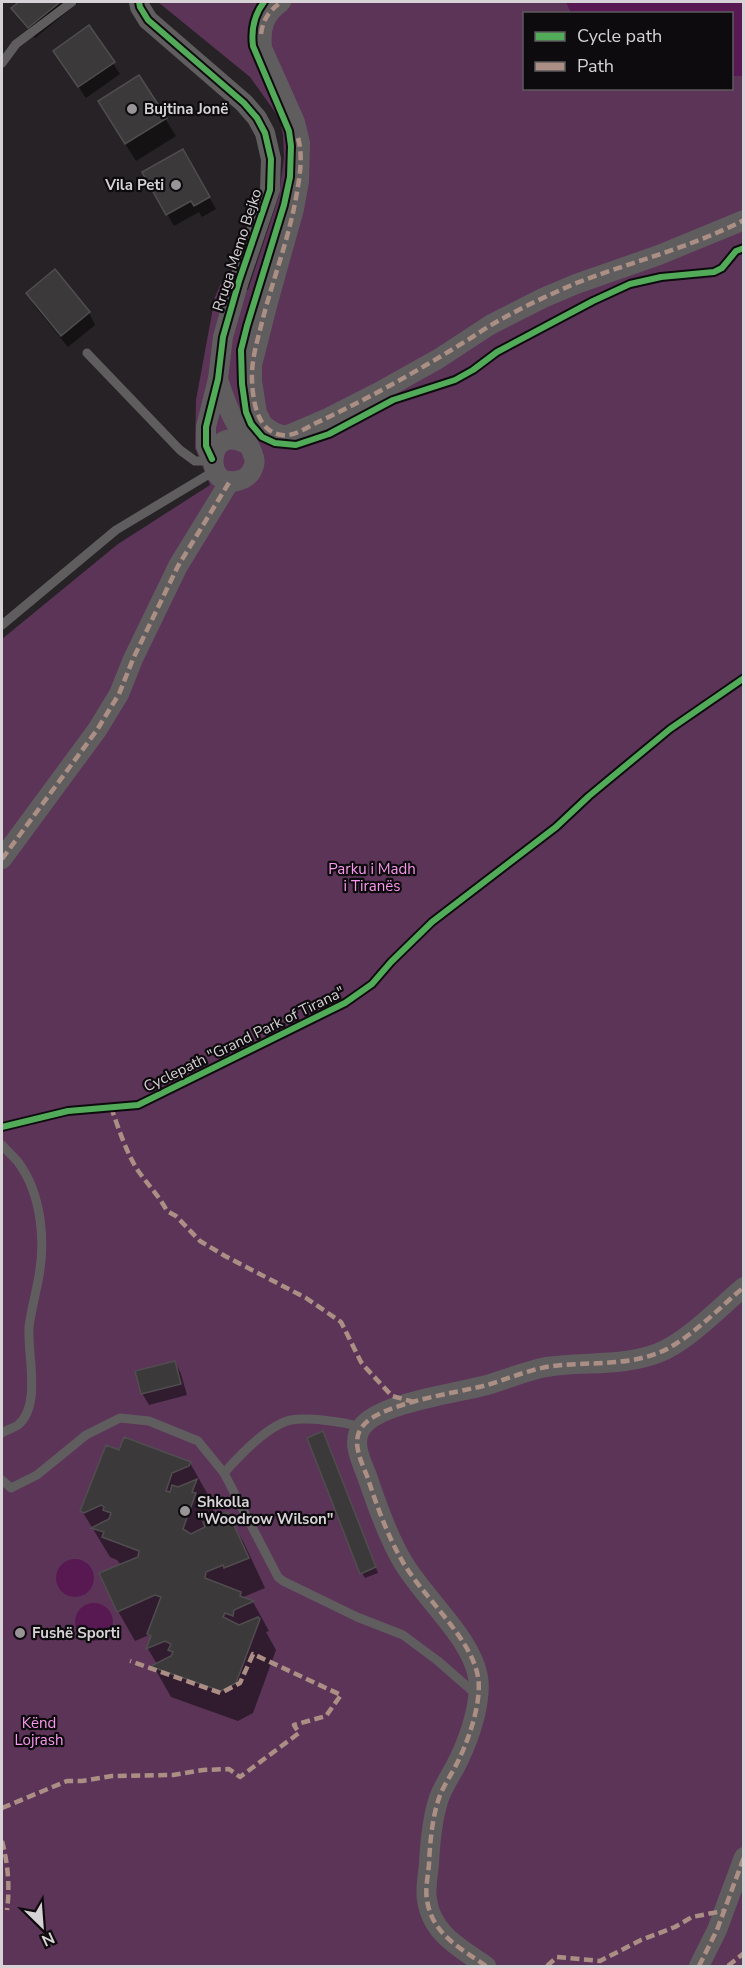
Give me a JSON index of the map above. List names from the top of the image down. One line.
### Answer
{"streets":{"street":["Rruga Memo Bejko"],"cycle path":["Cyclepath \"Grand Park of Tirana\""]},"parks":["Parku i Madh i Tiranës","Kënd Lojrash"],"places":["Bujtina Jonë","Vila Peti","Shkolla \"Woodrow Wilson\"","Fushë Sporti"],"legend":["Cycle path","Path"],"north":"bottom right"}
